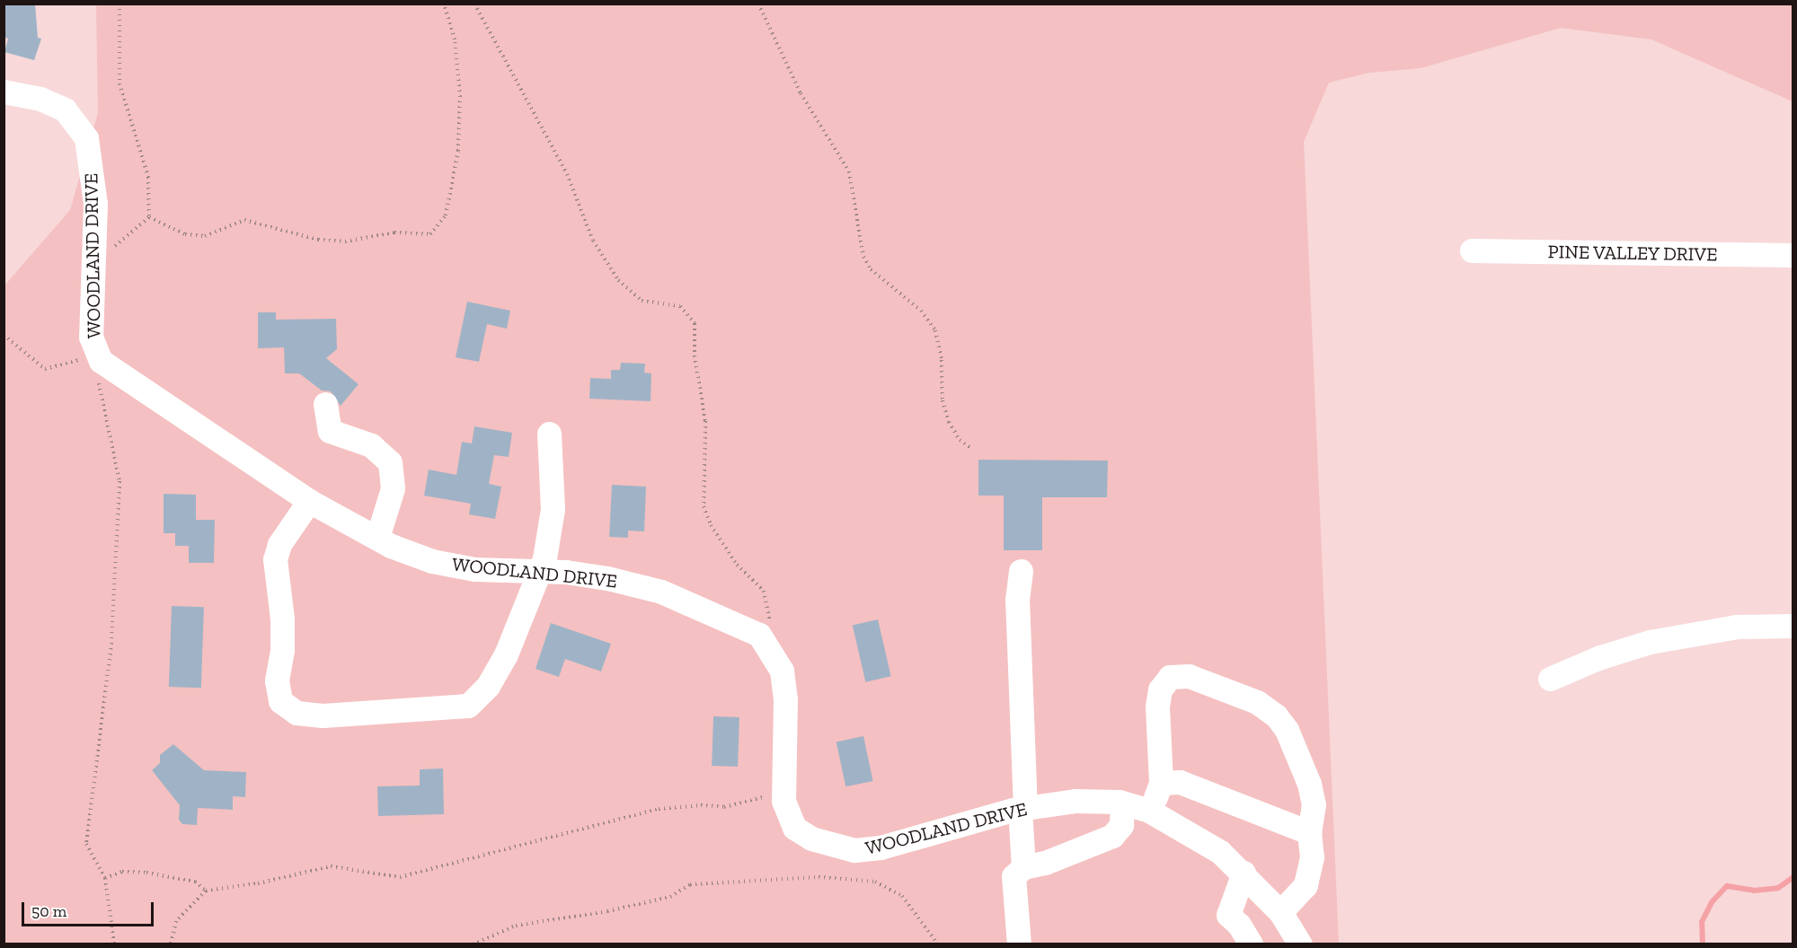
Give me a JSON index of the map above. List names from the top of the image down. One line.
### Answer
{"streets":{"street":["PINE VALLEY DRIVE","WOODLAND DRIVE"]},"scale_bar":"50 m"}
